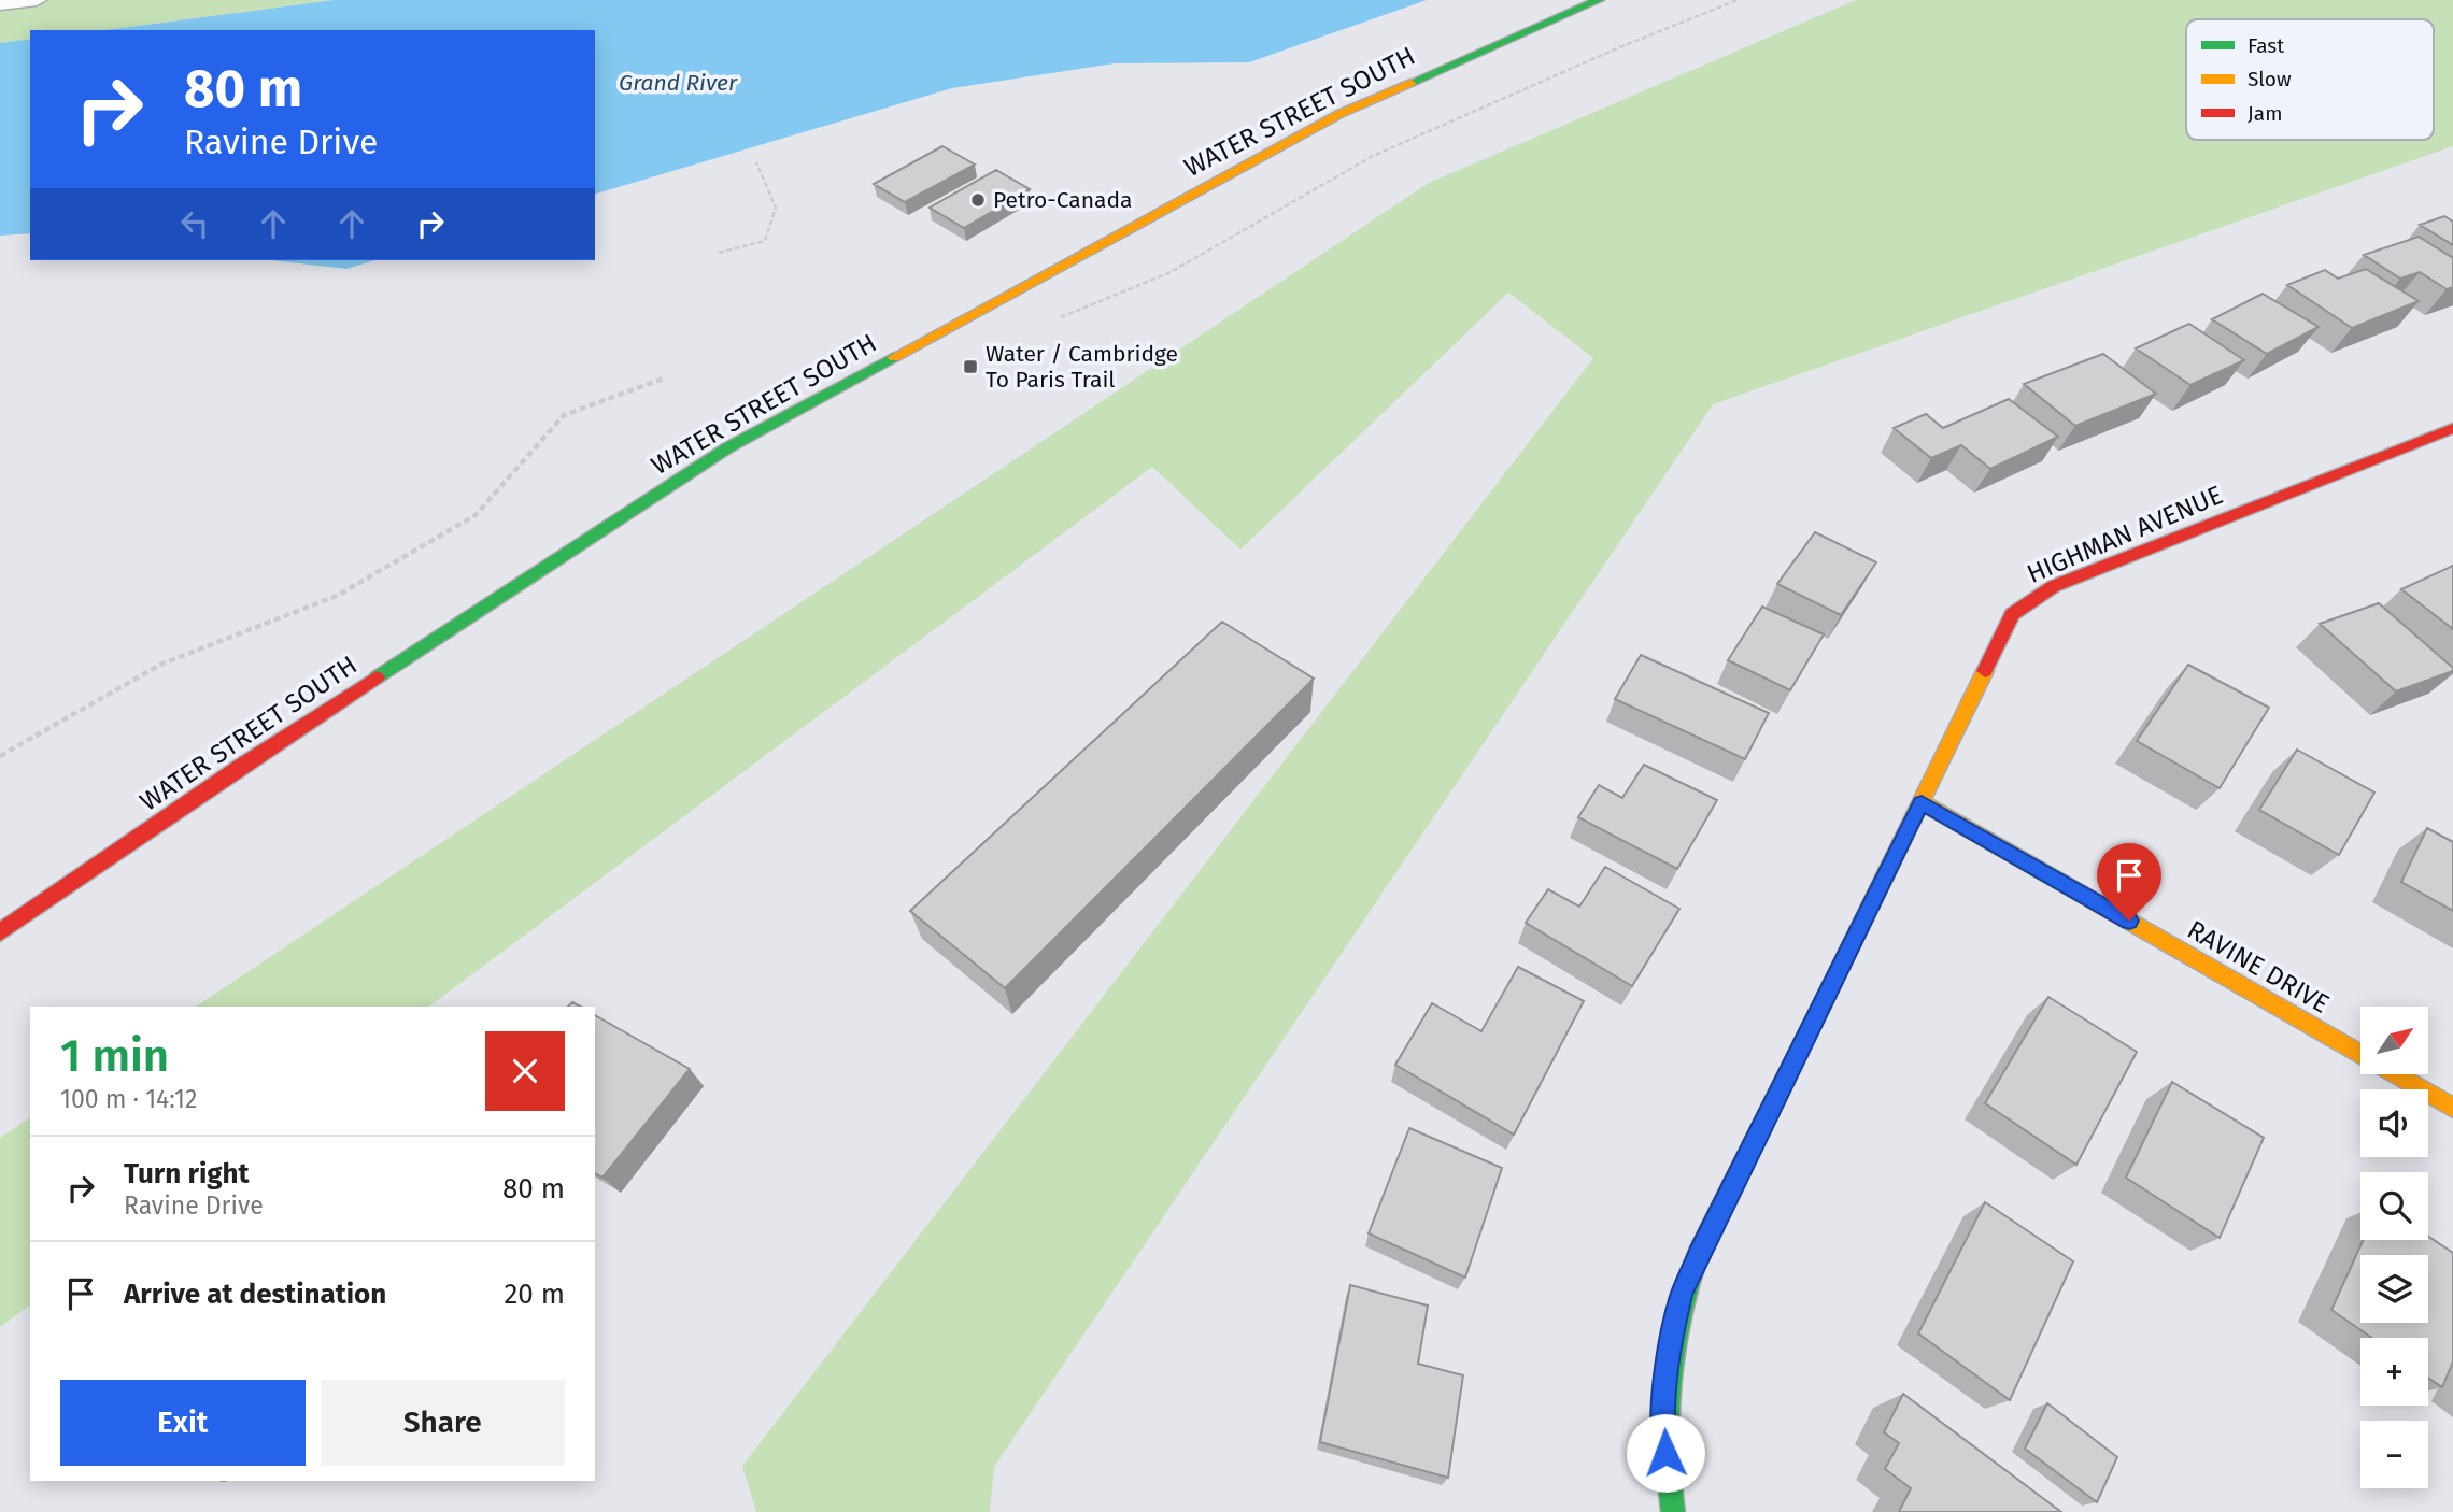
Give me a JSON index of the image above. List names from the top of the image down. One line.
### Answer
{"streets":{"main road":["WATER STREET SOUTH","HIGHMAN AVENUE","RAVINE DRIVE"]},"crossings":[["HIGHMAN AVENUE","RAVINE DRIVE"]],"water":["Grand River"],"places":{"other":["Petro-Canada"],"transit":["Water / Cambridge To Paris Trail"]},"legend":["Fast","Slow","Jam"],"north":"top right","page":{"turn":["80 m","Ravine Drive"],"map_buttons":["+","−"],"heading":["1 min","100 m · 14:12"],"list":[{"name":"Turn right","note":"Ravine Drive","value":"80 m"},{"name":"Arrive at destination","value":"20 m"}],"buttons":["Exit","Share"]}}
